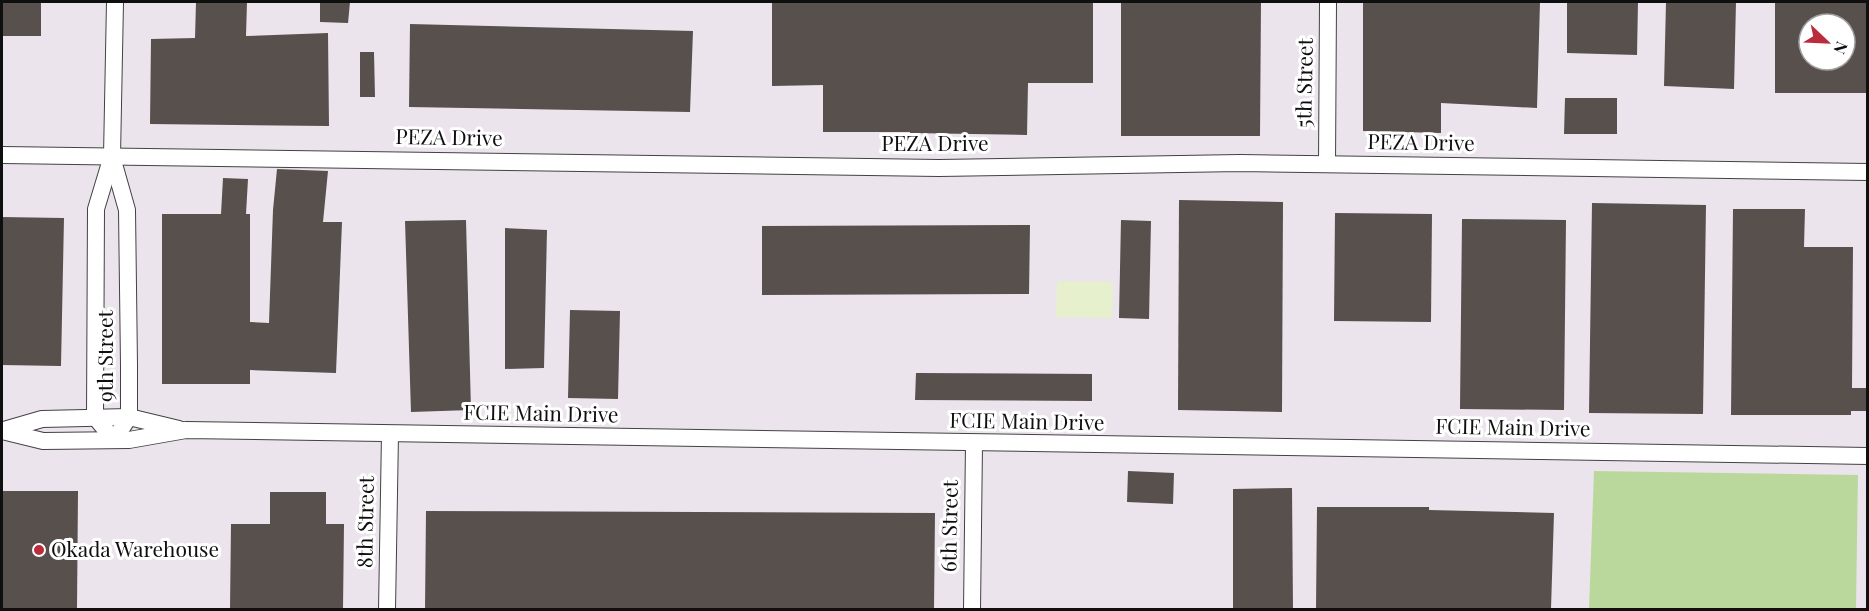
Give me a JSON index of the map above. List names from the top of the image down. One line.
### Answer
{"streets":{"street":["5th Street","PEZA Drive","9th Street","FCIE Main Drive","8th Street","6th Street"]},"crossings":[["5th Street","PEZA Drive"],["PEZA Drive","9th Street"],["9th Street","FCIE Main Drive"],["FCIE Main Drive","8th Street"],["FCIE Main Drive","6th Street"]],"places":["Okada Warehouse"],"north":"bottom right"}
